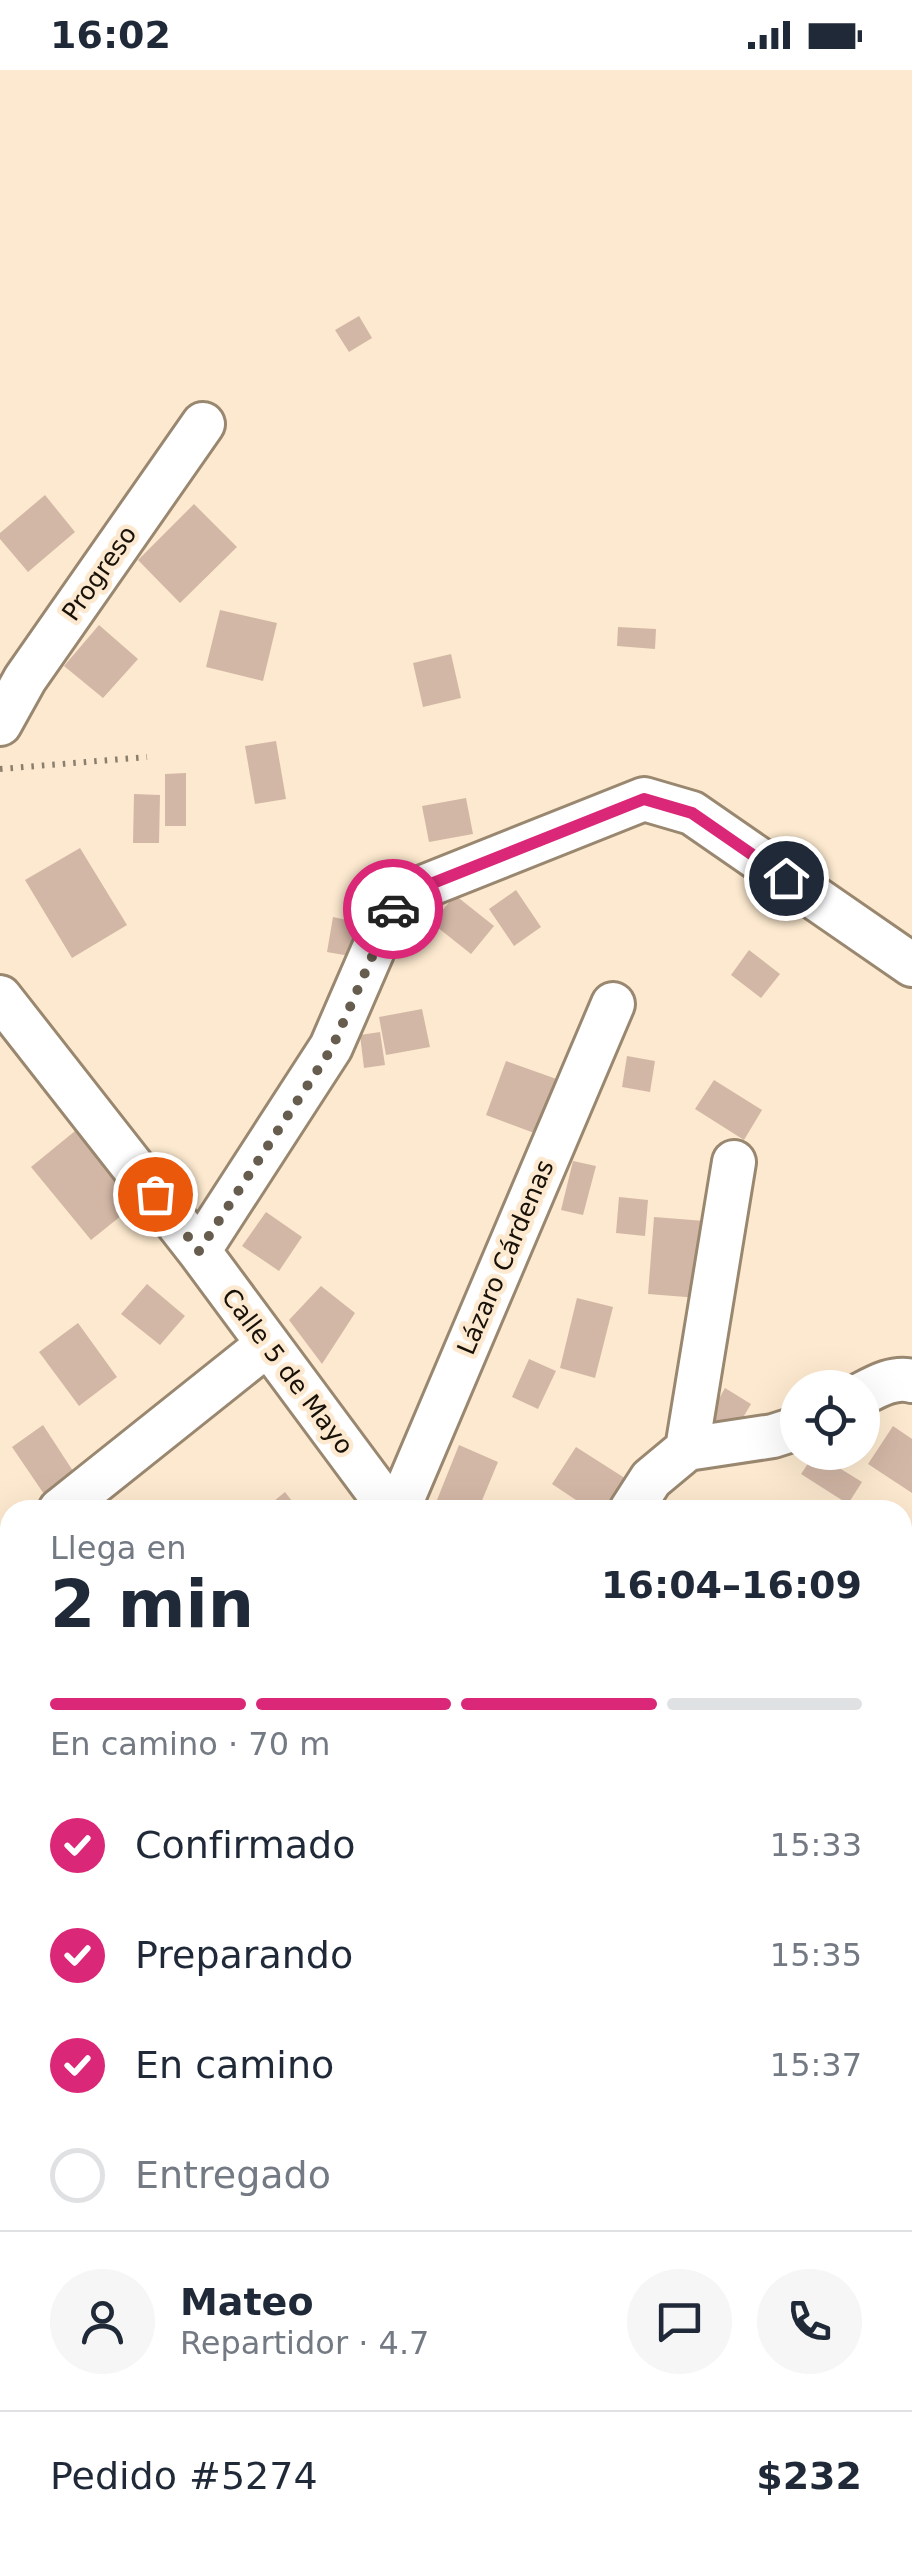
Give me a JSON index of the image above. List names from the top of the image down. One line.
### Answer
{"streets":{"street":["Progreso","Lázaro Cárdenas","Calle 5 de Mayo"]},"page":{"status":"16:02","heading":["2 min","Llega en","16:04–16:09"],"panel":["Mateo","Repartidor · 4.7","Pedido #5274","$232"],"bar":"En camino · 70 m","list":[["Confirmado","15:33"],["Preparando","15:35"],["En camino","15:37"],"Entregado"]}}
